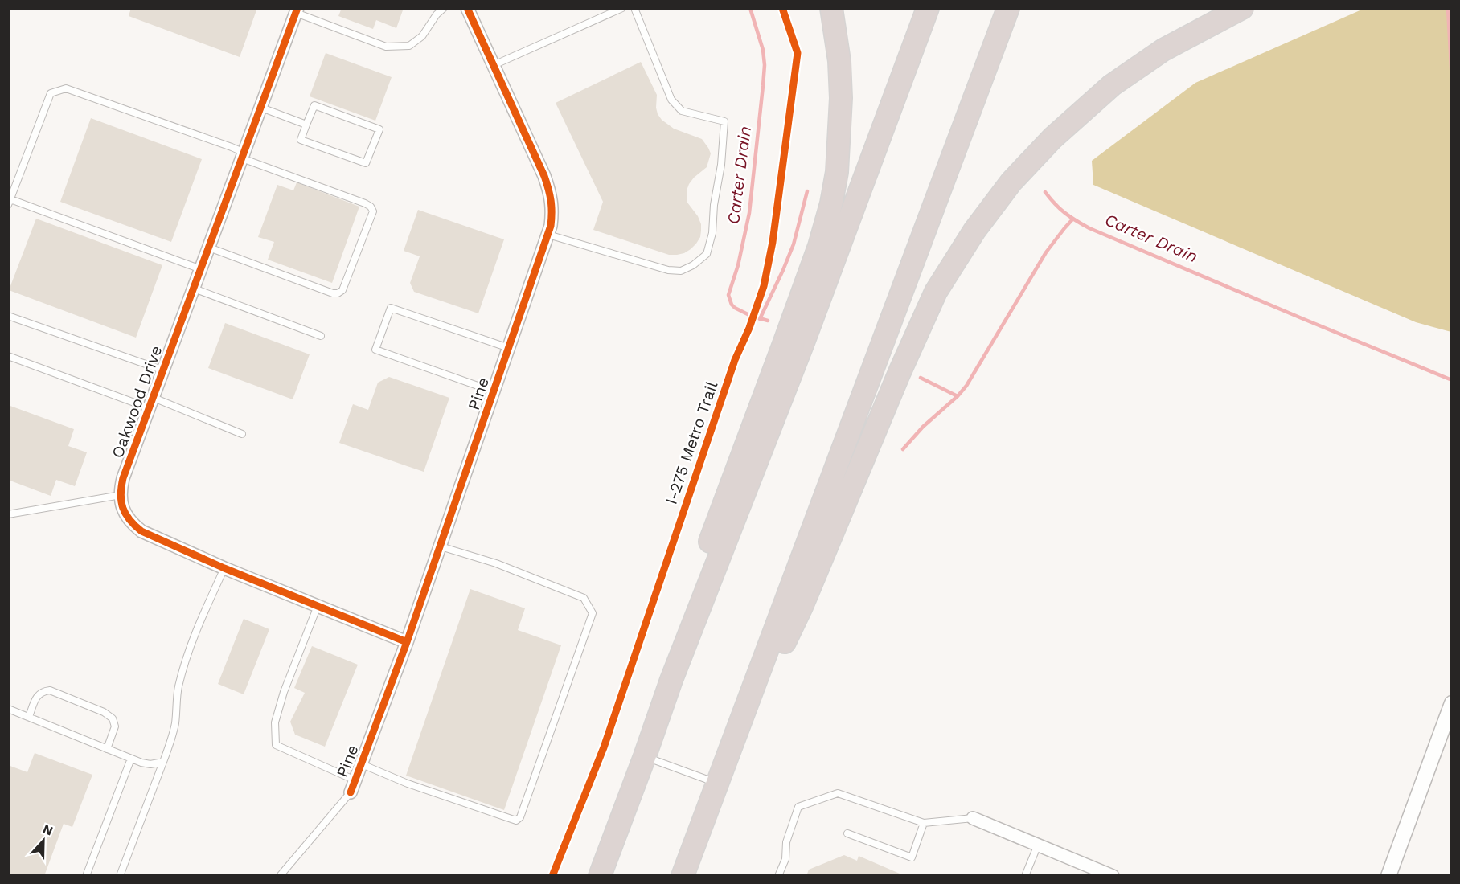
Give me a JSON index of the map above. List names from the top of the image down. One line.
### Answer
{"streets":{"street":["Pine","Oakwood Drive"],"cycle path":["I-275 Metro Trail"]},"crossings":[["Pine","Oakwood Drive"]],"water":["Carter Drain"],"north":"top"}
